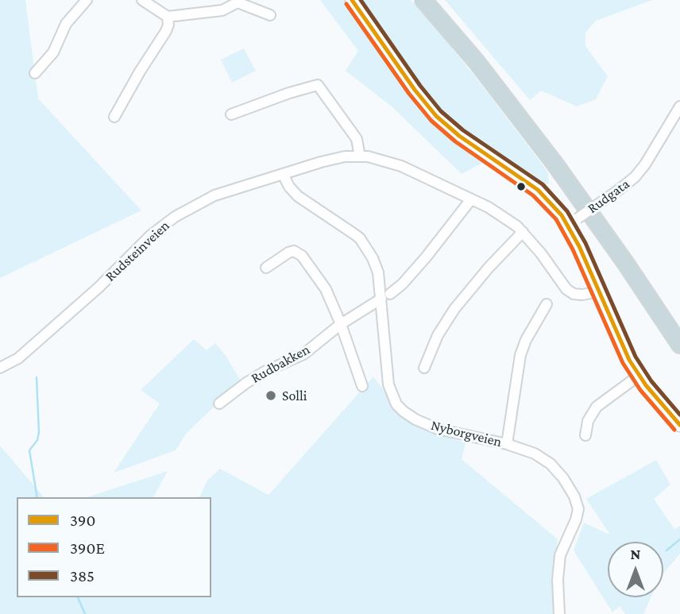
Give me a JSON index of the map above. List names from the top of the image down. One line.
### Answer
{"streets":{"street":["Rudgata","Rudsteinveien","Rudbakken","Nyborgveien"]},"crossings":[["Rudsteinveien","Rudbakken"],["Rudsteinveien","Nyborgveien"],["Rudbakken","Nyborgveien"]],"places":["Solli"],"lines":["transit line 390","transit line 385","transit line 390E"],"legend":["390","390E","385"],"north":"top"}
